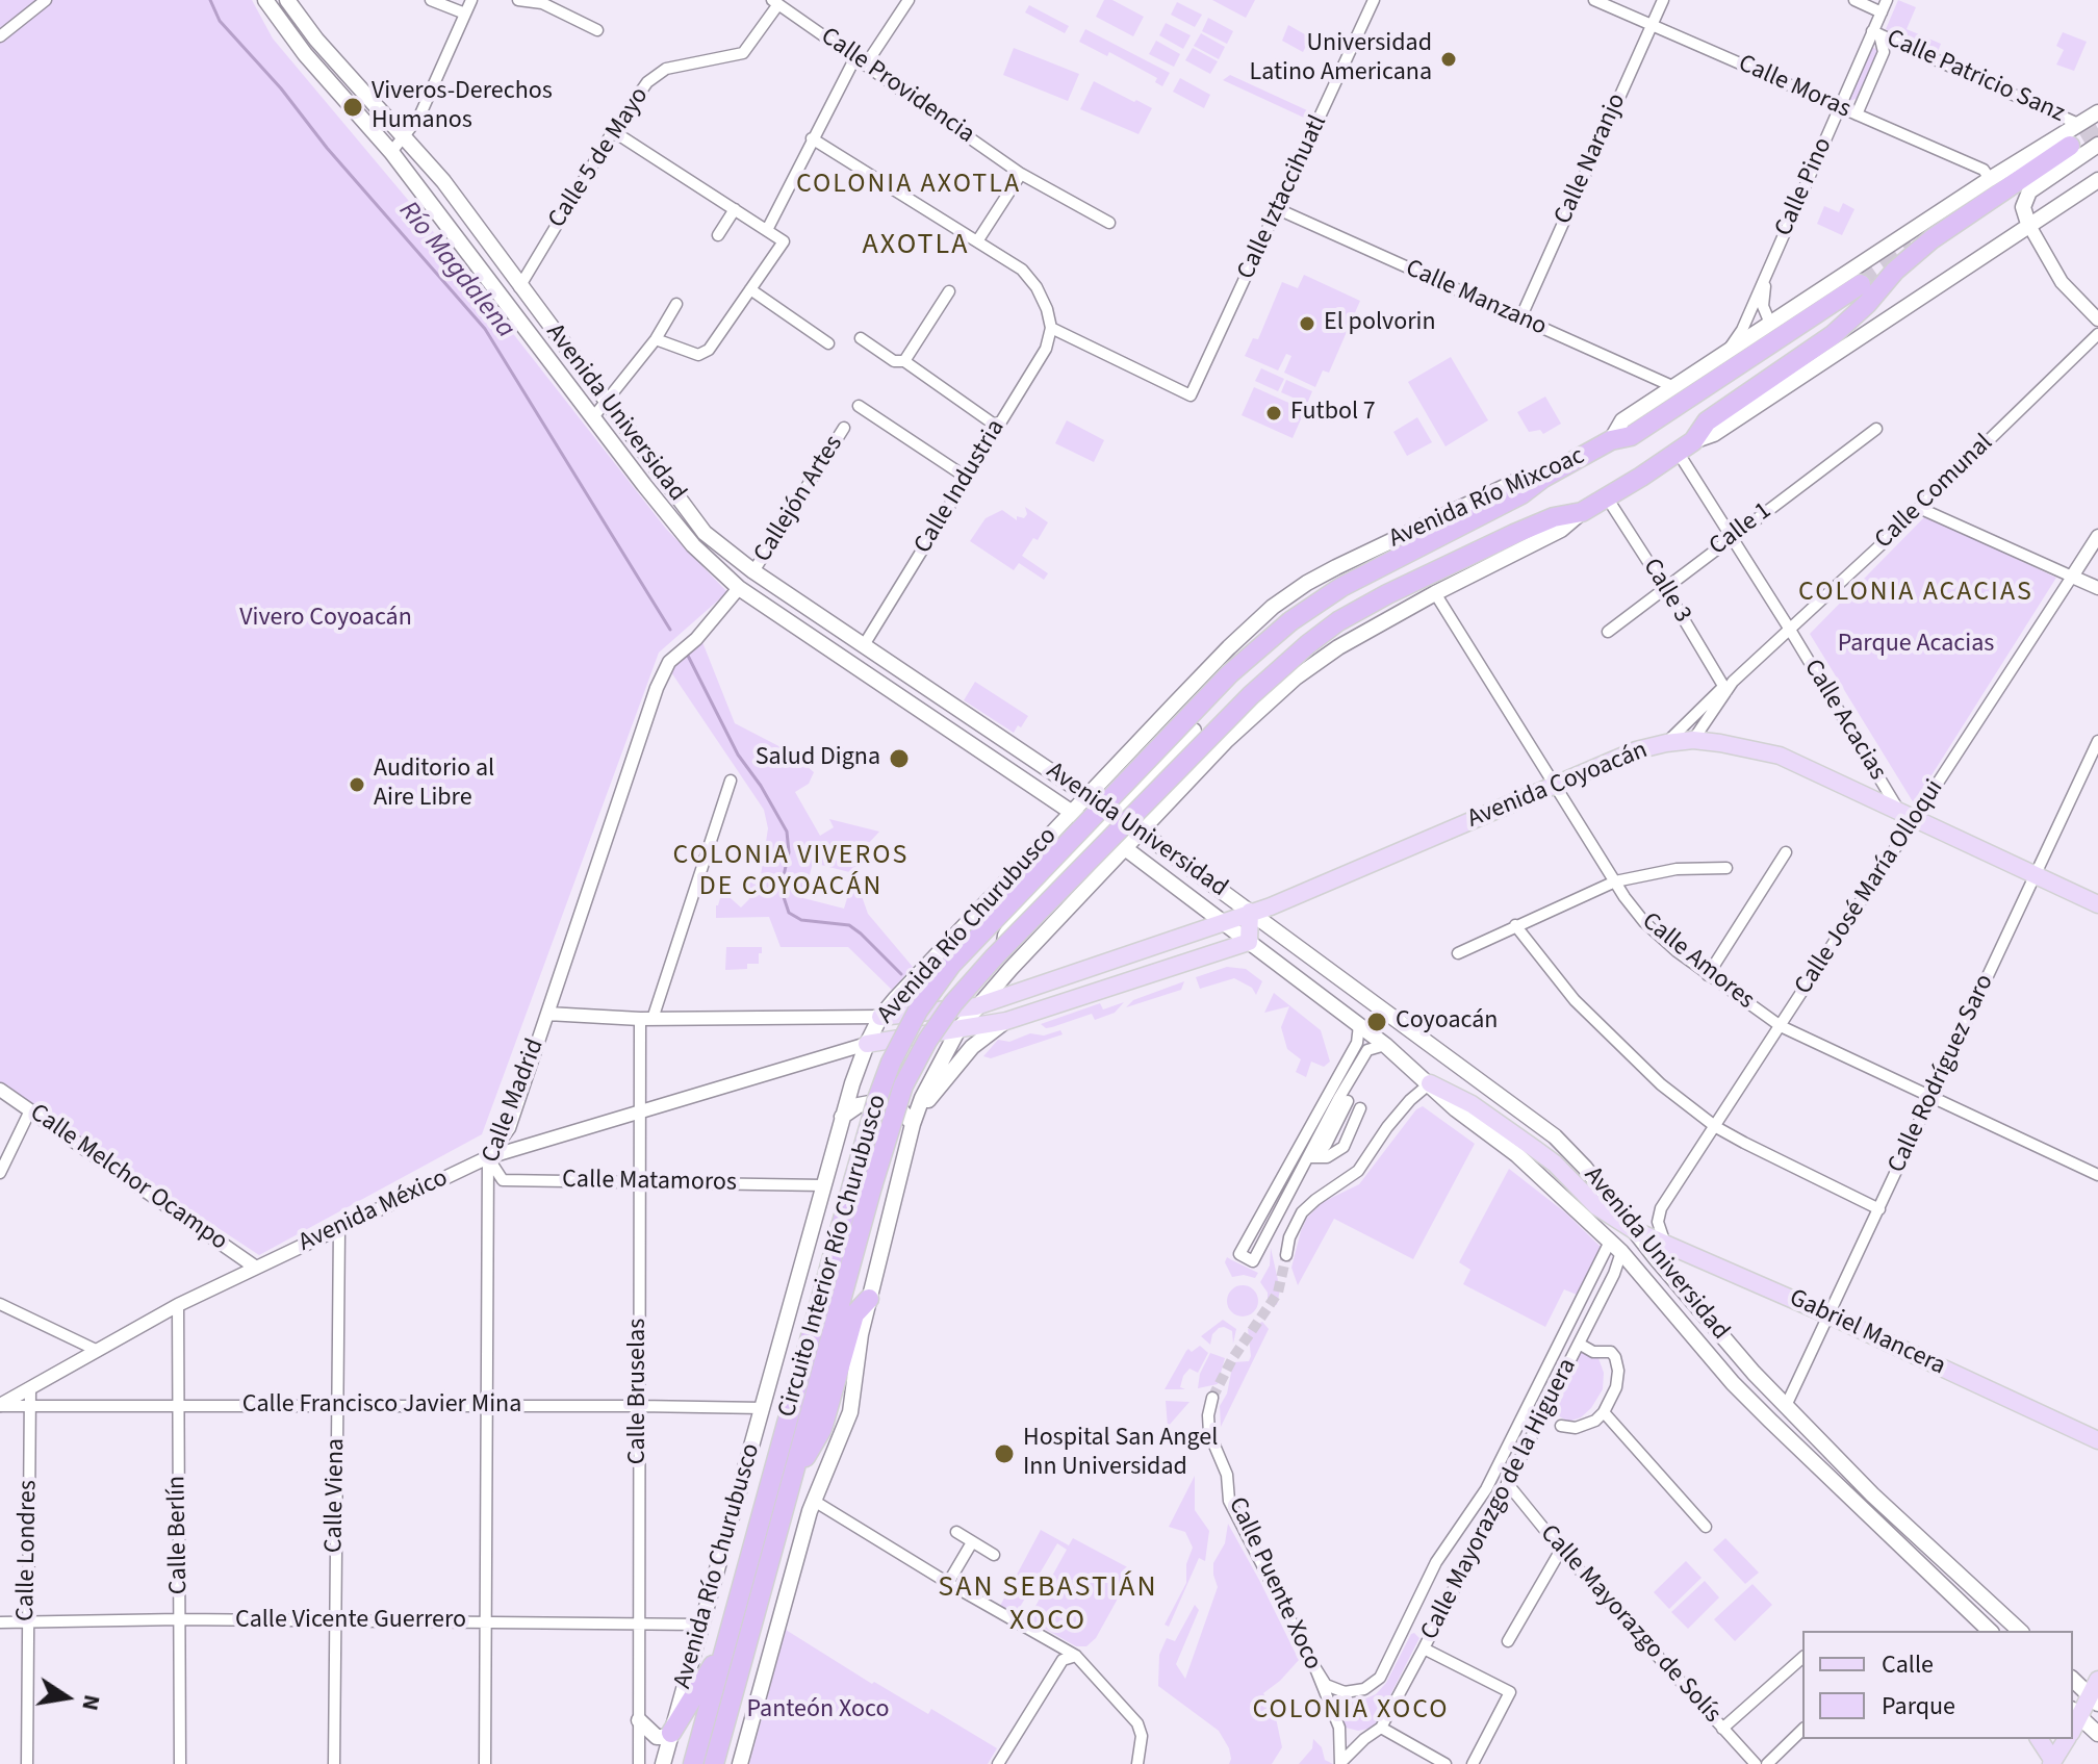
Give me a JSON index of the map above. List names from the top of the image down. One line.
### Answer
{"streets":{"highway":["Avenida Río Mixcoac","Circuito Interior Río Churubusco"],"main road":["Avenida Universidad","Avenida Coyoacán","Avenida Río Churubusco","Gabriel Mancera"],"street":["Calle Patricio Sanz","Calle Providencia","Calle Moras","Calle 5 de Mayo","Calle Naranjo","Calle Pino","Calle Iztaccihuatl","Calle Manzano","Calle Industria","Calle Comunal","Callejón Artes","Calle 1","Calle 3","Calle Acacias","Calle José María Olloqui","Calle Amores","Calle Rodríguez Saro","Calle Madrid","Calle Melchor Ocampo","Calle Matamoros","Avenida México","Calle Bruselas","Calle Francisco Javier Mina","Calle Viena","Calle Mayorazgo de la Higuera","Calle Berlín","Calle Londres","Calle Puente Xoco","Calle Vicente Guerrero","Calle Mayorazgo de Solís"]},"crossings":[["Calle Patricio Sanz","Calle Pino"],["Calle Patricio Sanz","Avenida Río Mixcoac"],["Calle Providencia","Calle 5 de Mayo"],["Calle Moras","Calle Naranjo"],["Calle Moras","Calle Pino"],["Calle Moras","Avenida Río Mixcoac"],["Calle 5 de Mayo","Avenida Universidad"],["Calle Naranjo","Calle Manzano"],["Calle Pino","Avenida Río Mixcoac"],["Calle Iztaccihuatl","Calle Manzano"],["Calle Iztaccihuatl","Calle Industria"],["Calle Manzano","Avenida Río Mixcoac"],["Avenida Universidad","Calle Industria"],["Avenida Universidad","Avenida Río Mixcoac"],["Avenida Universidad","Callejón Artes"],["Avenida Universidad","Avenida Coyoacán"],["Avenida Universidad","Calle José María Olloqui"],["Avenida Universidad","Avenida Río Churubusco"],["Avenida Universidad","Calle Rodríguez Saro"],["Avenida Universidad","Calle Madrid"],["Avenida Universidad","Circuito Interior Río Churubusco"],["Avenida Universidad","Gabriel Mancera"],["Avenida Universidad","Calle Mayorazgo de la Higuera"],["Calle Comunal","Calle 3"],["Calle Comunal","Calle Acacias"],["Calle Comunal","Avenida Coyoacán"],["Avenida Río Mixcoac","Calle 3"],["Avenida Río Mixcoac","Calle Acacias"],["Avenida Río Mixcoac","Avenida Río Churubusco"],["Avenida Río Mixcoac","Calle Amores"],["Avenida Río Mixcoac","Circuito Interior Río Churubusco"],["Calle 1","Calle 3"],["Calle 1","Calle Acacias"],["Calle Acacias","Avenida Coyoacán"],["Avenida Coyoacán","Calle José María Olloqui"],["Avenida Coyoacán","Avenida Río Churubusco"],["Avenida Coyoacán","Calle Amores"],["Avenida Coyoacán","Calle Rodríguez Saro"],["Calle José María Olloqui","Calle Amores"],["Calle José María Olloqui","Gabriel Mancera"],["Avenida Río Churubusco","Calle Matamoros"],["Avenida Río Churubusco","Avenida México"],["Avenida Río Churubusco","Calle Francisco Javier Mina"],["Avenida Río Churubusco","Calle Vicente Guerrero"],["Calle Amores","Calle Rodríguez Saro"],["Calle Rodríguez Saro","Gabriel Mancera"],["Calle Madrid","Calle Matamoros"],["Calle Madrid","Avenida México"],["Calle Madrid","Calle Francisco Javier Mina"],["Calle Madrid","Calle Vicente Guerrero"],["Calle Melchor Ocampo","Avenida México"],["Calle Matamoros","Avenida México"],["Calle Matamoros","Calle Bruselas"],["Avenida México","Calle Bruselas"],["Avenida México","Calle Francisco Javier Mina"],["Avenida México","Calle Viena"],["Avenida México","Calle Berlín"],["Avenida México","Calle Londres"],["Calle Bruselas","Calle Francisco Javier Mina"],["Calle Bruselas","Calle Vicente Guerrero"],["Calle Francisco Javier Mina","Calle Viena"],["Calle Francisco Javier Mina","Calle Berlín"],["Calle Francisco Javier Mina","Calle Londres"],["Calle Viena","Calle Vicente Guerrero"],["Calle Mayorazgo de la Higuera","Calle Puente Xoco"],["Calle Mayorazgo de la Higuera","Calle Mayorazgo de Solís"],["Calle Berlín","Calle Vicente Guerrero"],["Calle Londres","Calle Vicente Guerrero"]],"districts":["COLONIA AXOTLA","AXOTLA","COLONIA ACACIAS","COLONIA VIVEROS DE COYOACÁN","SAN SEBASTIÁN XOCO","COLONIA XOCO"],"water":["Río Magdalena"],"parks":["Vivero Coyoacán","Parque Acacias","Panteón Xoco"],"places":["Universidad Latino Americana","Viveros-Derechos Humanos","El polvorin","Futbol 7","Salud Digna","Auditorio al Aire Libre","Coyoacán","Hospital San Angel Inn Universidad"],"legend":["Calle","Parque"],"north":"right"}
